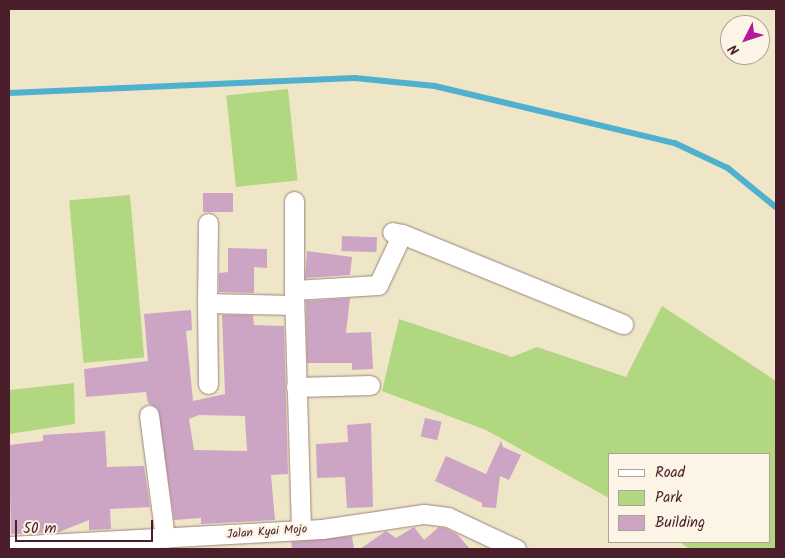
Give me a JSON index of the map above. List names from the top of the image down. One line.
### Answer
{"streets":{"street":["Jalan Kyai Mojo"]},"legend":["Road","Park","Building"],"scale_bar":"50 m","north":"bottom left"}
